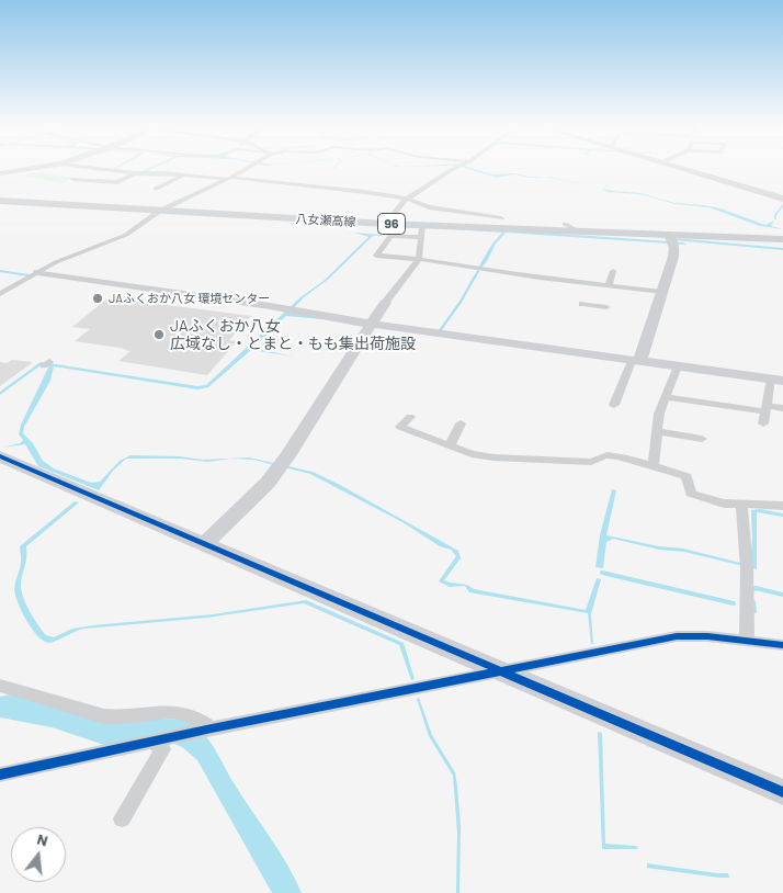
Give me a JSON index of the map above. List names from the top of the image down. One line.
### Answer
{"streets":{"main road":["八女瀬高線","96"]},"places":["JAふくおか八女 環境センター","JAふくおか八女 広域なし・とまと・もも集出荷施設"],"north":"top"}
